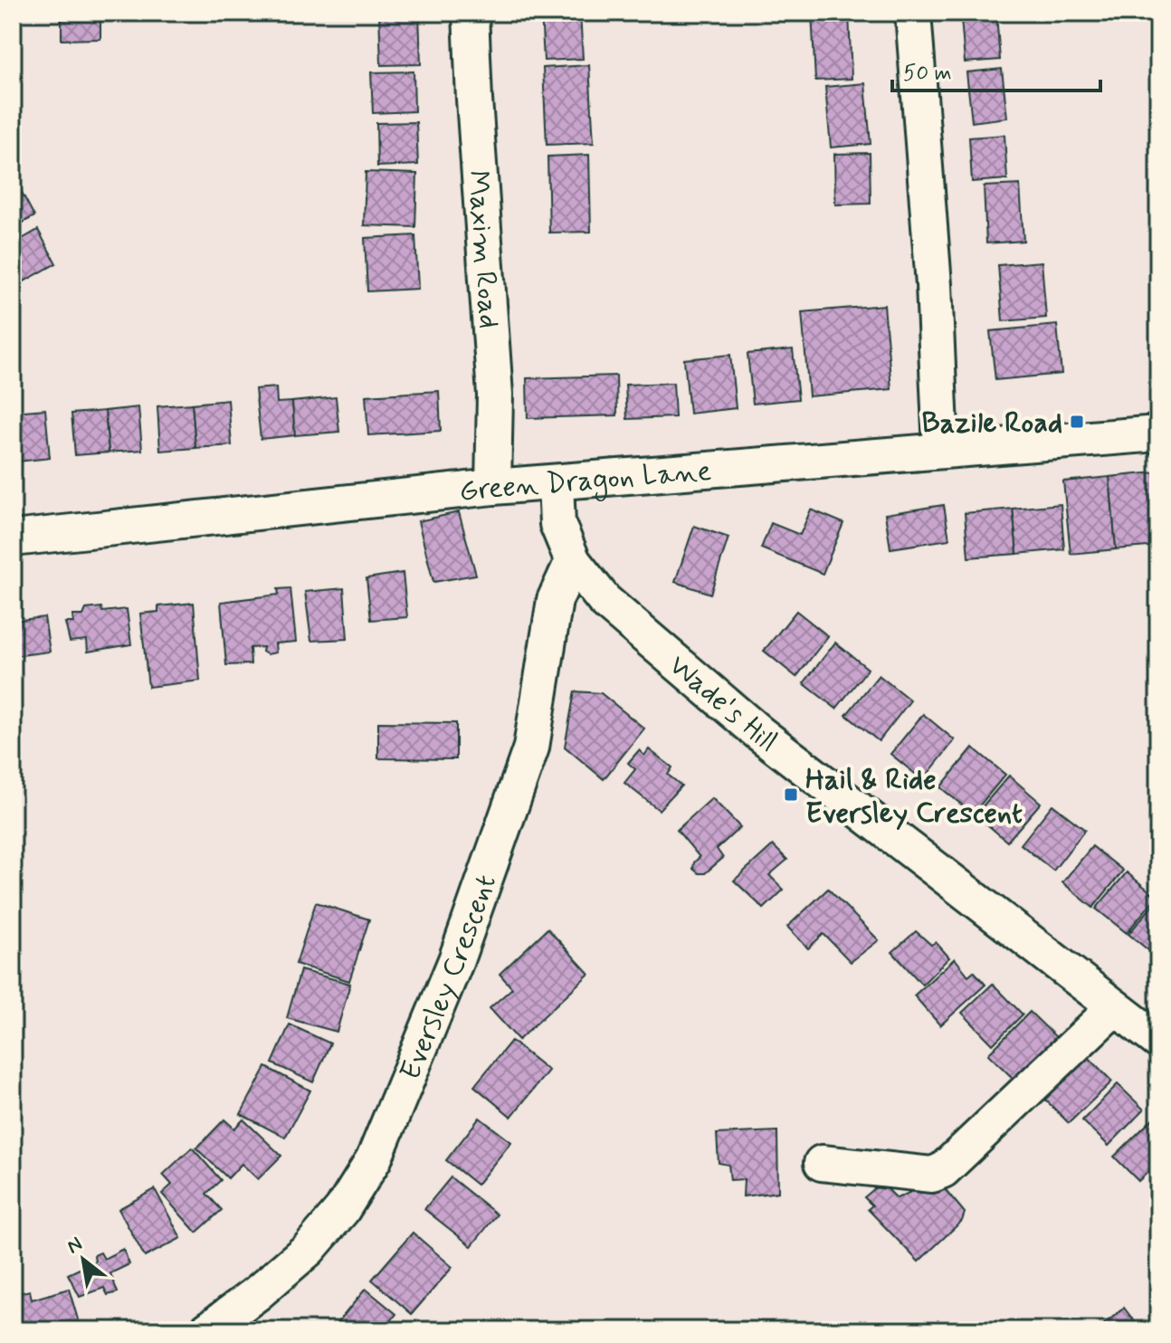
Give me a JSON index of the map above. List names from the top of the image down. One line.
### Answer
{"streets":{"street":["Maxim Road","Green Dragon Lane","Wade's Hill","Eversley Crescent"]},"crossings":[["Maxim Road","Green Dragon Lane"],["Green Dragon Lane","Wade's Hill"],["Wade's Hill","Eversley Crescent"]],"places":{"transit":["Bazile Road","Hail & Ride Eversley Crescent"]},"scale_bar":"50 m","north":"top left"}
